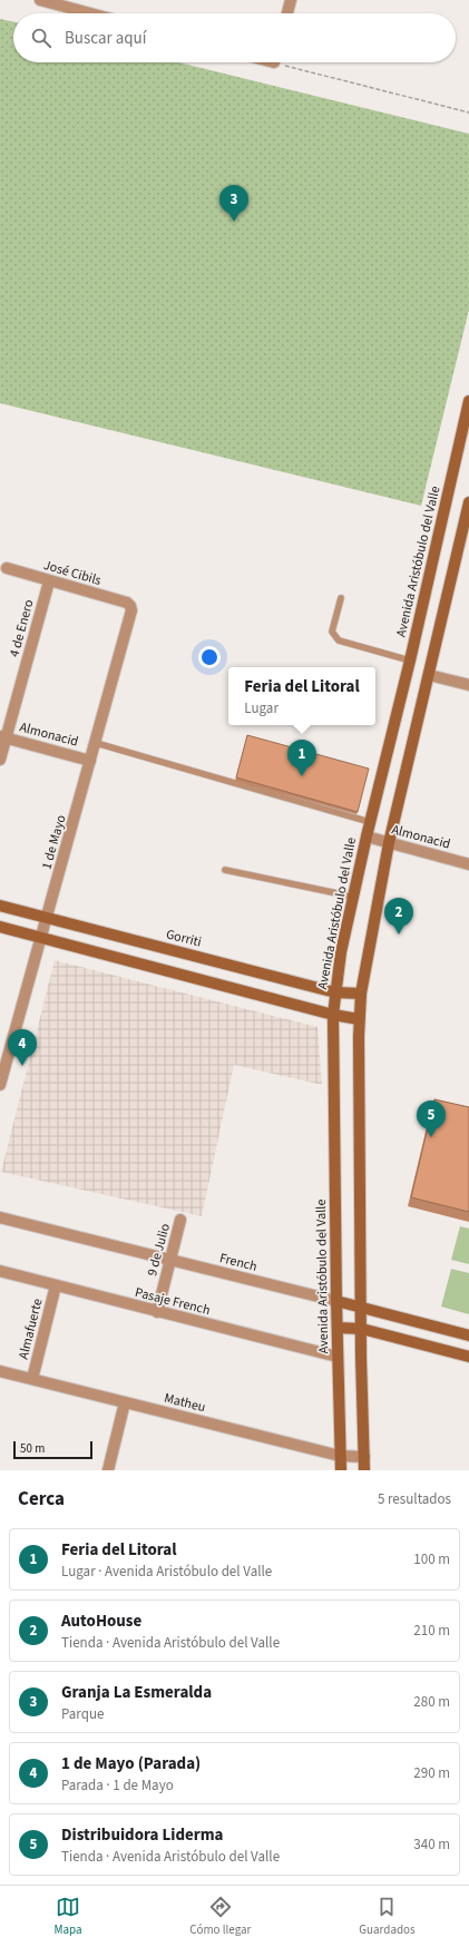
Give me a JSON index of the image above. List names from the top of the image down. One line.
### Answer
{"streets":{"main road":["Avenida Aristóbulo del Valle","Gorriti","French"],"street":["José Cibils","4 de Enero","Almonacid","1 de Mayo","9 de Julio","Pasaje French","Almafuerte","Matheu"]},"crossings":[["Avenida Aristóbulo del Valle","Almonacid"],["Avenida Aristóbulo del Valle","Gorriti"],["Avenida Aristóbulo del Valle","French"],["Avenida Aristóbulo del Valle","Pasaje French"],["Avenida Aristóbulo del Valle","Matheu"],["José Cibils","4 de Enero"],["José Cibils","1 de Mayo"],["4 de Enero","Almonacid"],["Almonacid","1 de Mayo"],["1 de Mayo","Gorriti"],["9 de Julio","French"],["9 de Julio","Pasaje French"],["Pasaje French","Almafuerte"],["Almafuerte","Matheu"]],"scale_bar":"50 m","page":{"search":"Buscar aquí","pins":["3","1","2","4","5"],"popup":["Feria del Litoral","Lugar"],"scale":"50 m","heading":["Cerca","5 resultados"],"list":[{"mark":"1","name":"Feria del Litoral","note":"Lugar · Avenida Aristóbulo del Valle","value":"100 m"},{"mark":"2","name":"AutoHouse","note":"Tienda · Avenida Aristóbulo del Valle","value":"210 m"},{"mark":"3","name":"Granja La Esmeralda","note":"Parque","value":"280 m"},{"mark":"4","name":"1 de Mayo (Parada)","note":"Parada · 1 de Mayo","value":"290 m"},{"mark":"5","name":"Distribuidora Liderma","note":"Tienda · Avenida Aristóbulo del Valle","value":"340 m"}],"nav":["Mapa","Cómo llegar","Guardados"]}}
